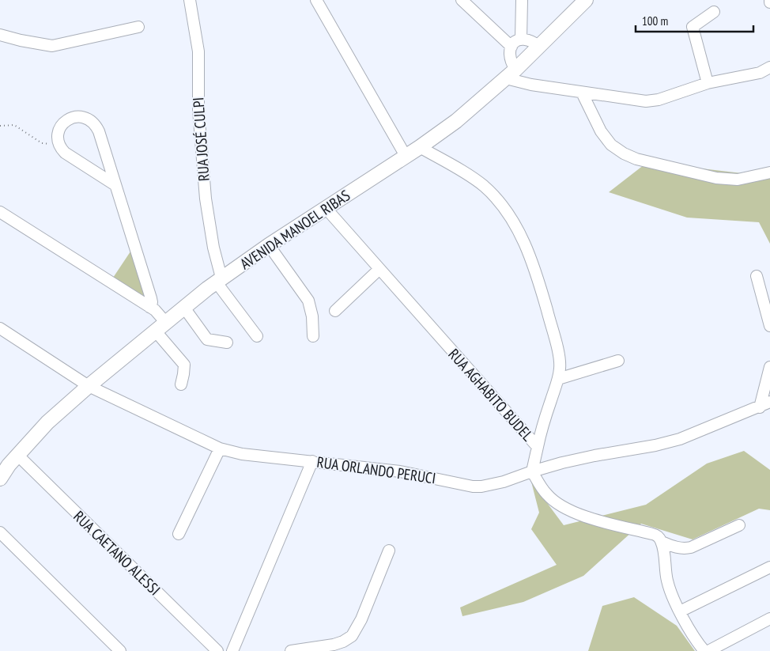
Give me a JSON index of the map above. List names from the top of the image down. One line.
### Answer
{"streets":{"main road":["AVENIDA MANOEL RIBAS"],"street":["RUA JOSÉ CULPI","RUA AGHABITO BUDEL","RUA ORLANDO PERUCI","RUA CAETANO ALESSI"]},"crossings":[["RUA JOSÉ CULPI","AVENIDA MANOEL RIBAS"],["AVENIDA MANOEL RIBAS","RUA AGHABITO BUDEL"],["AVENIDA MANOEL RIBAS","RUA ORLANDO PERUCI"],["AVENIDA MANOEL RIBAS","RUA CAETANO ALESSI"],["RUA AGHABITO BUDEL","RUA ORLANDO PERUCI"]],"scale_bar":"100 m"}
